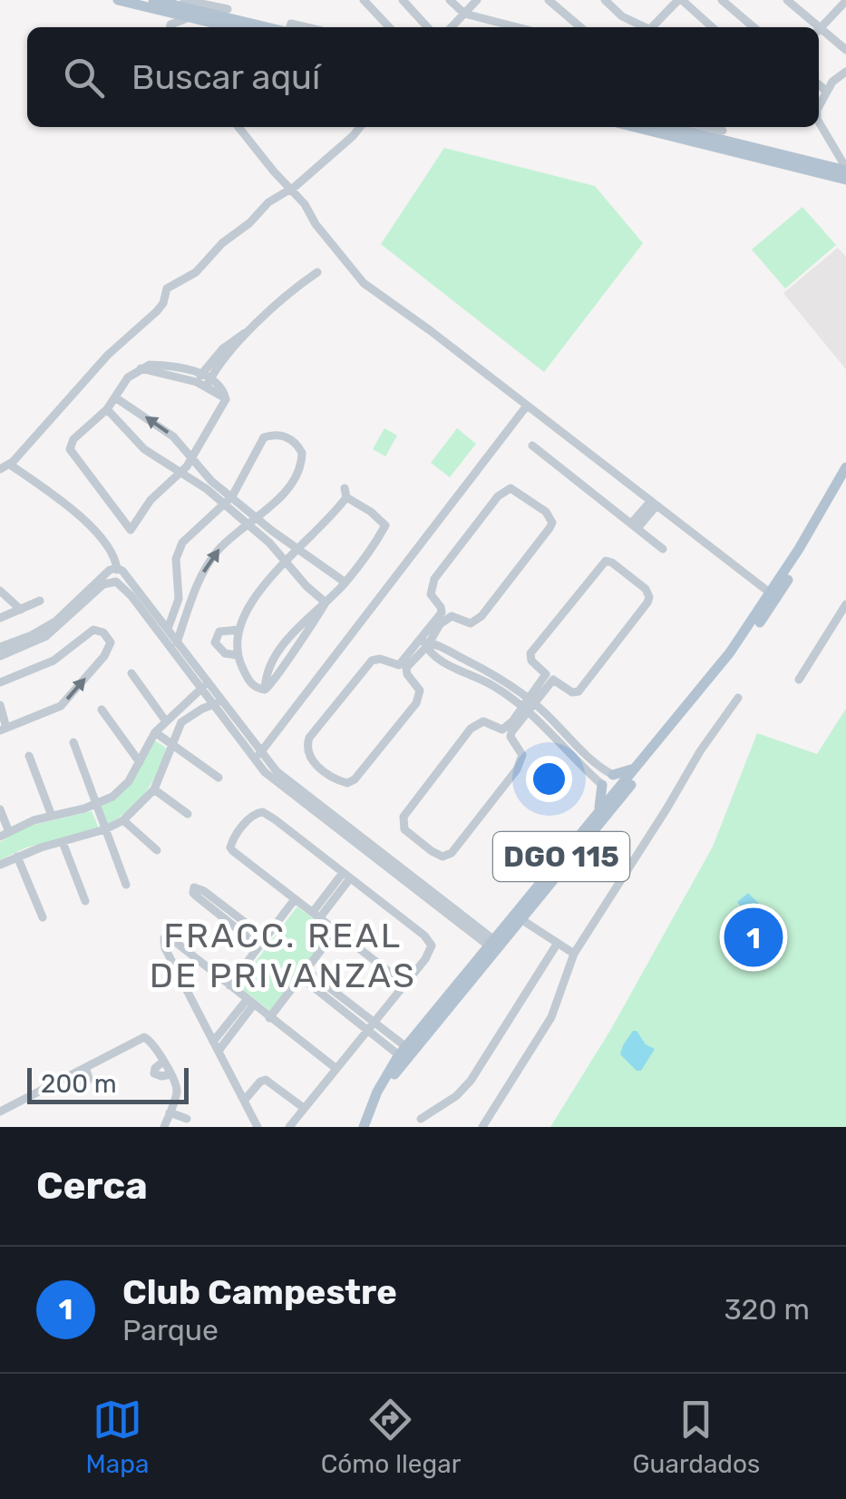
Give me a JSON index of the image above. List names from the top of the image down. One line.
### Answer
{"streets":{"main road":["DGO 115"]},"districts":["FRACC. REAL DE PRIVANZAS"],"scale_bar":"200 m","page":{"search":"Buscar aquí","pins":"1","scale":"200 m","heading":"Cerca","list":[{"mark":"1","name":"Club Campestre","note":"Parque","value":"320 m"}],"nav":["Mapa","Cómo llegar","Guardados"]}}
